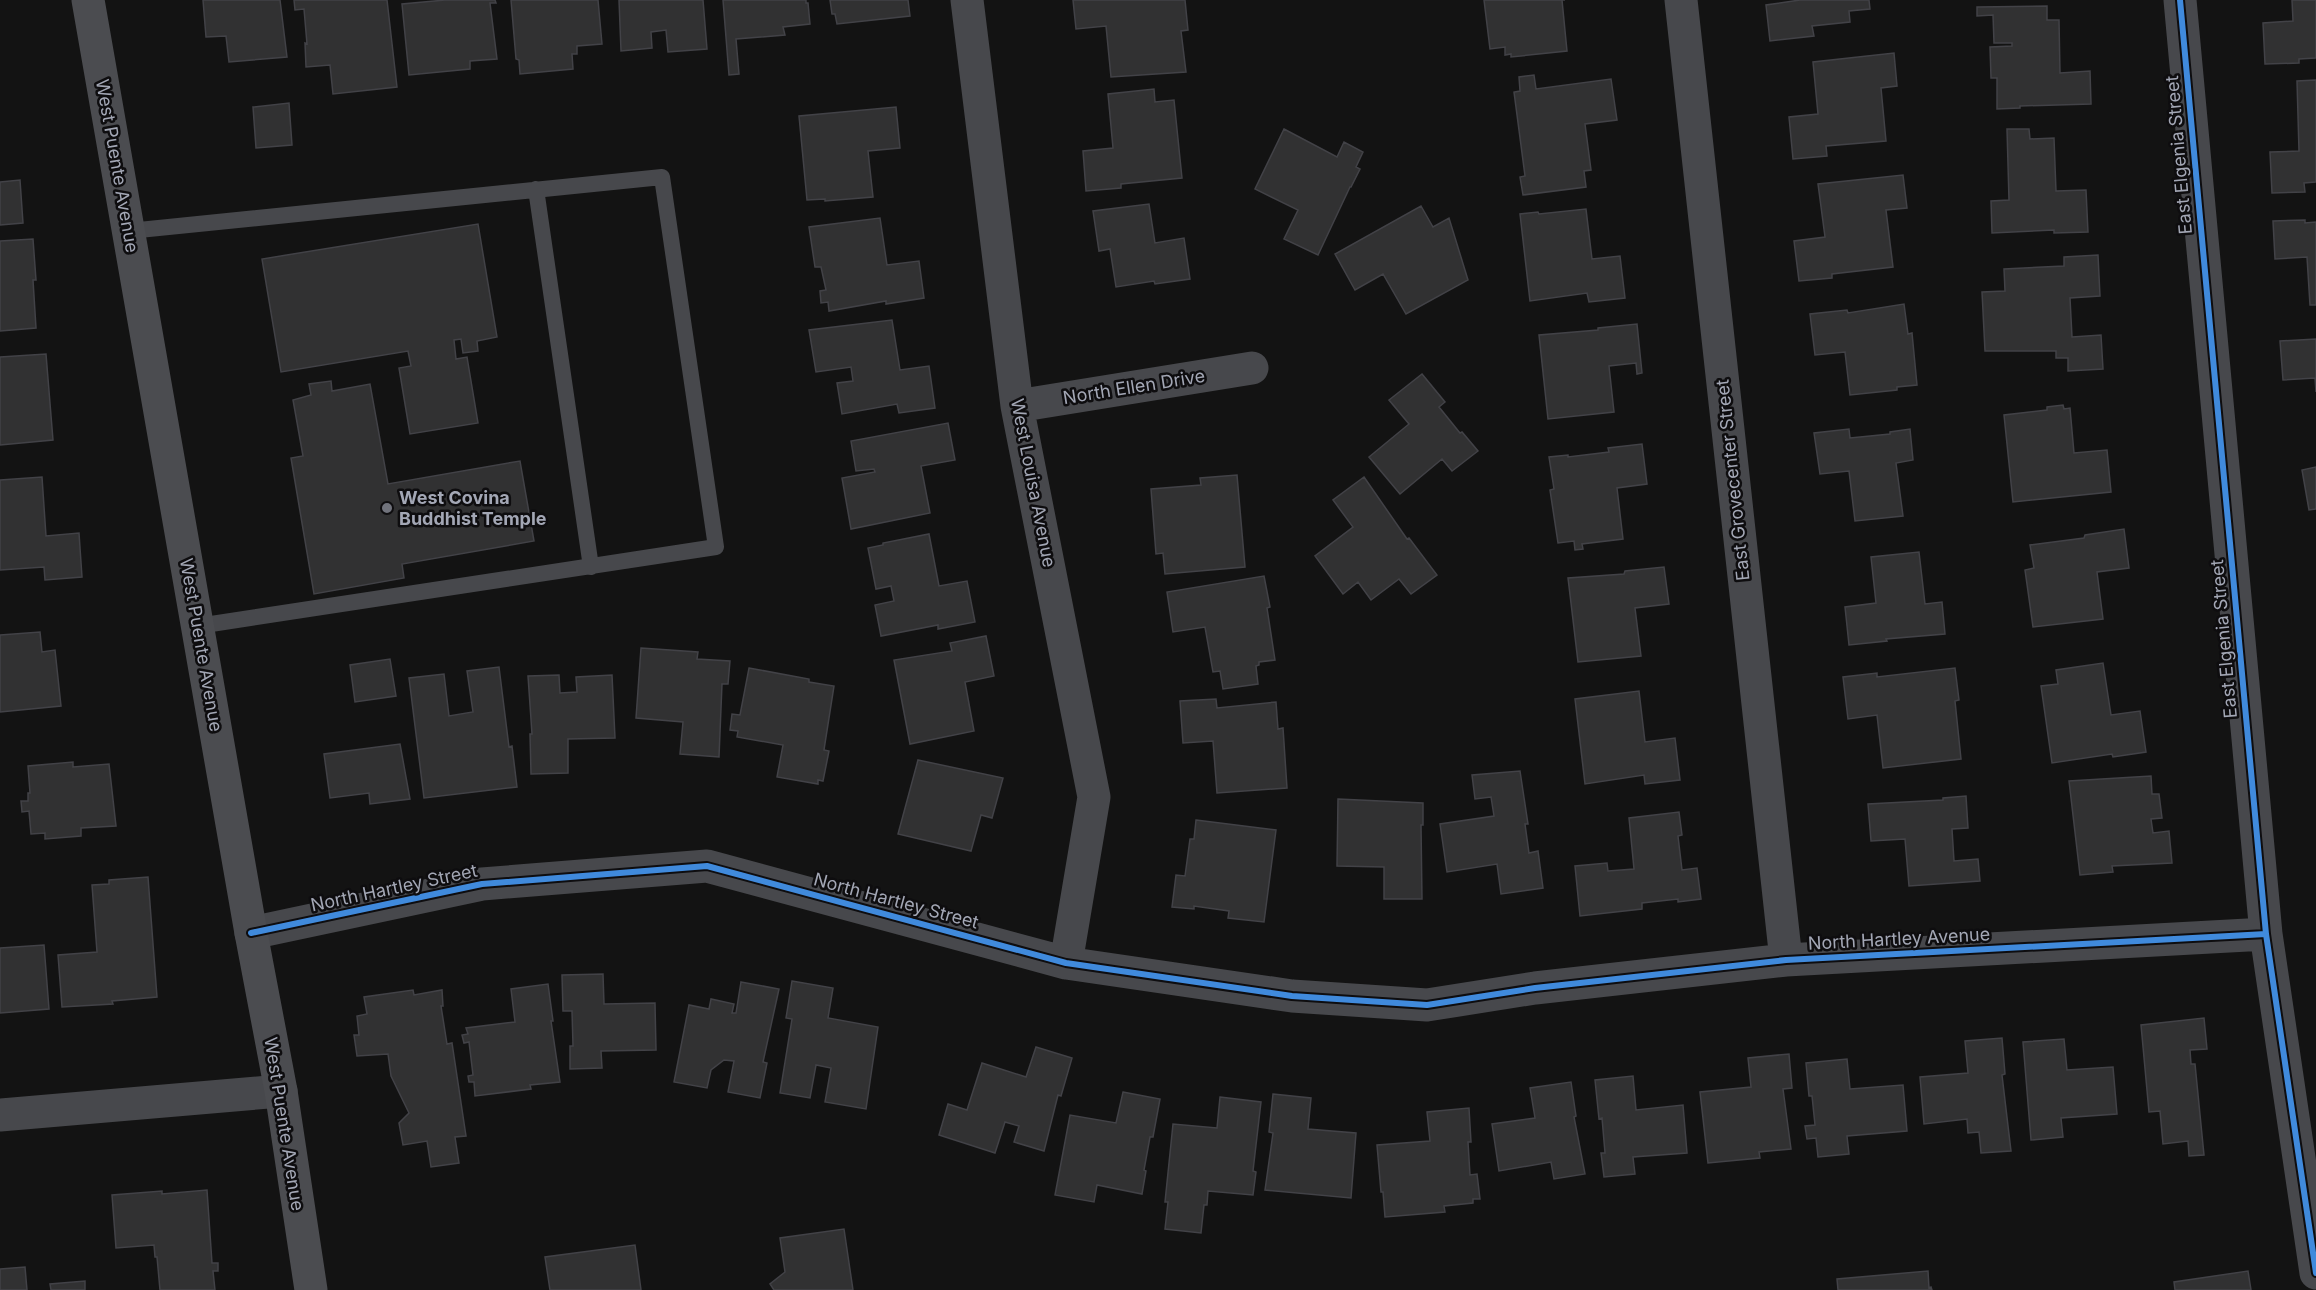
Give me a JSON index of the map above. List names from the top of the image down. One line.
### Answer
{"streets":{"main road":["West Puente Avenue"],"street":["East Elgenia Street","North Ellen Drive","East Grovecenter Street","West Louisa Avenue","North Hartley Street","North Hartley Avenue"]},"crossings":[["East Elgenia Street","North Hartley Avenue"],["West Puente Avenue","North Hartley Street"],["North Ellen Drive","West Louisa Avenue"],["East Grovecenter Street","North Hartley Avenue"],["West Louisa Avenue","North Hartley Street"],["North Hartley Street","North Hartley Avenue"]],"places":["West Covina Buddhist Temple"]}
